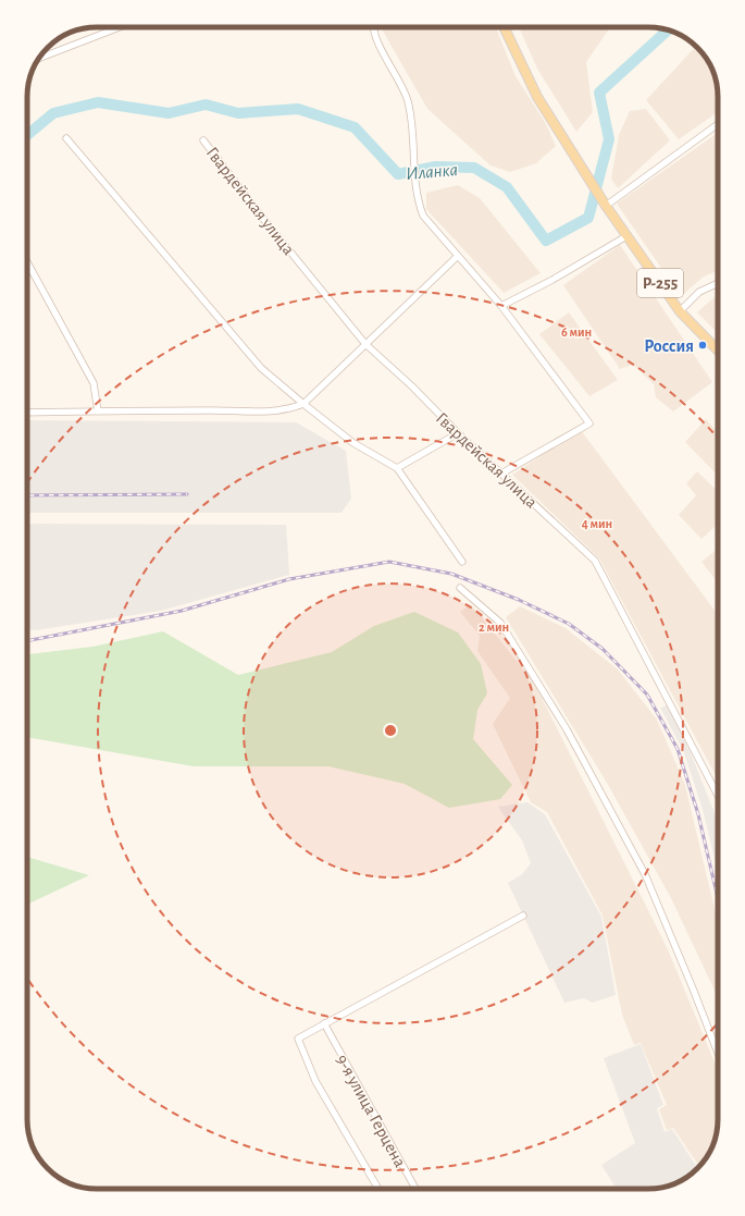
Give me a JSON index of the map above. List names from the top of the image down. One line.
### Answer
{"streets":{"main road":["Р-255"],"street":["Гвардейская улица","9-я улица Герцена"]},"water":["Иланка"],"places":["Россия"],"rings":["6 мин","4 мин","2 мин"]}
